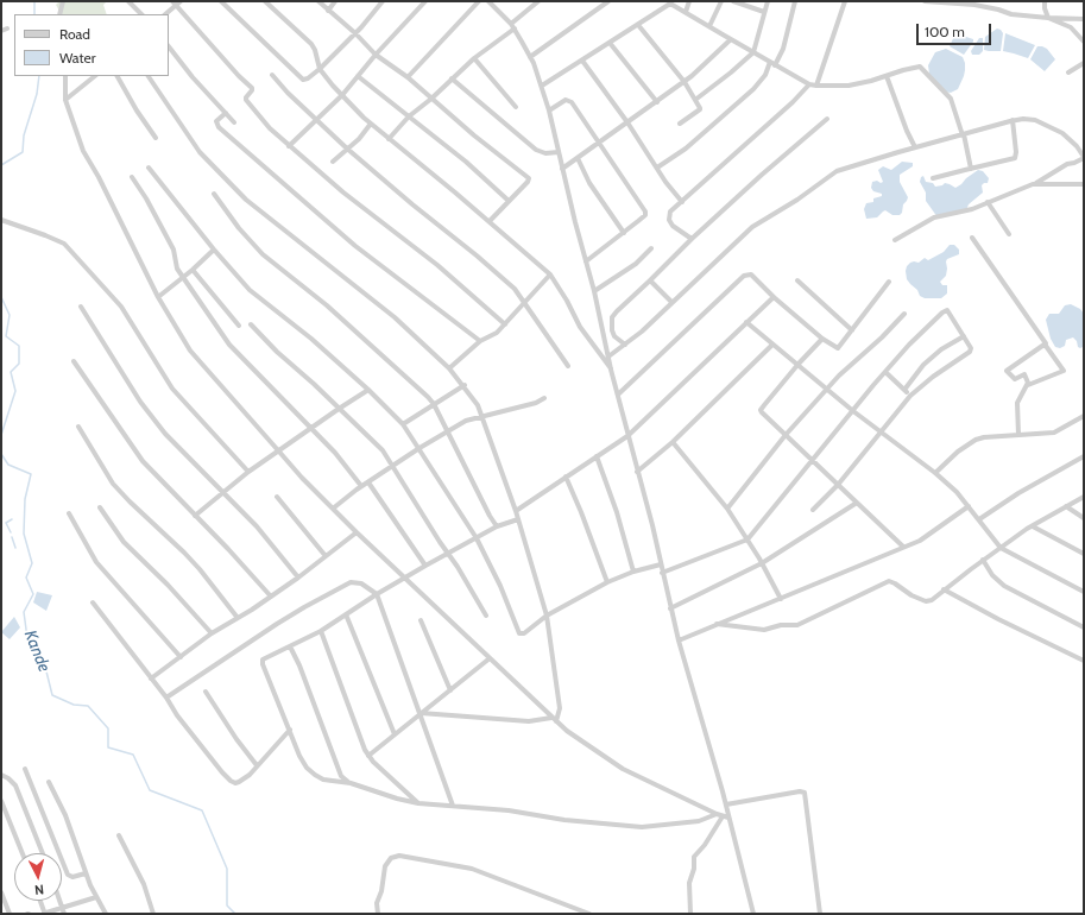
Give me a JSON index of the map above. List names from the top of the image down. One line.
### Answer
{"water":["Kande"],"legend":["Road","Water"],"scale_bar":"100 m","north":"bottom"}
